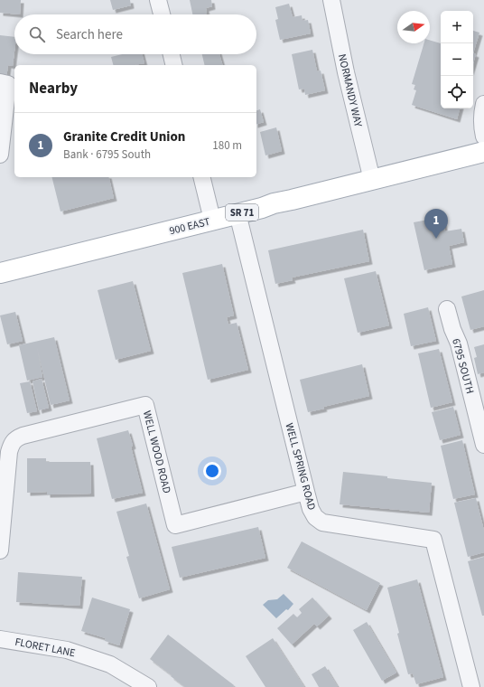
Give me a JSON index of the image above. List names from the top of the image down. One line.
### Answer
{"streets":{"main road":["SR 71","900 EAST"],"street":["NORMANDY WAY","6795 SOUTH","WELL WOOD ROAD","WELL SPRING ROAD","FLORET LANE"]},"crossings":[["NORMANDY WAY","900 EAST"],["900 EAST","WELL SPRING ROAD"],["WELL WOOD ROAD","WELL SPRING ROAD"]],"north":"right","page":{"map_buttons":["+","−"],"search":"Search here","heading":"Nearby","list":[{"mark":"1","name":"Granite Credit Union","note":"Bank · 6795 South","value":"180 m"}],"pins":"1"}}
